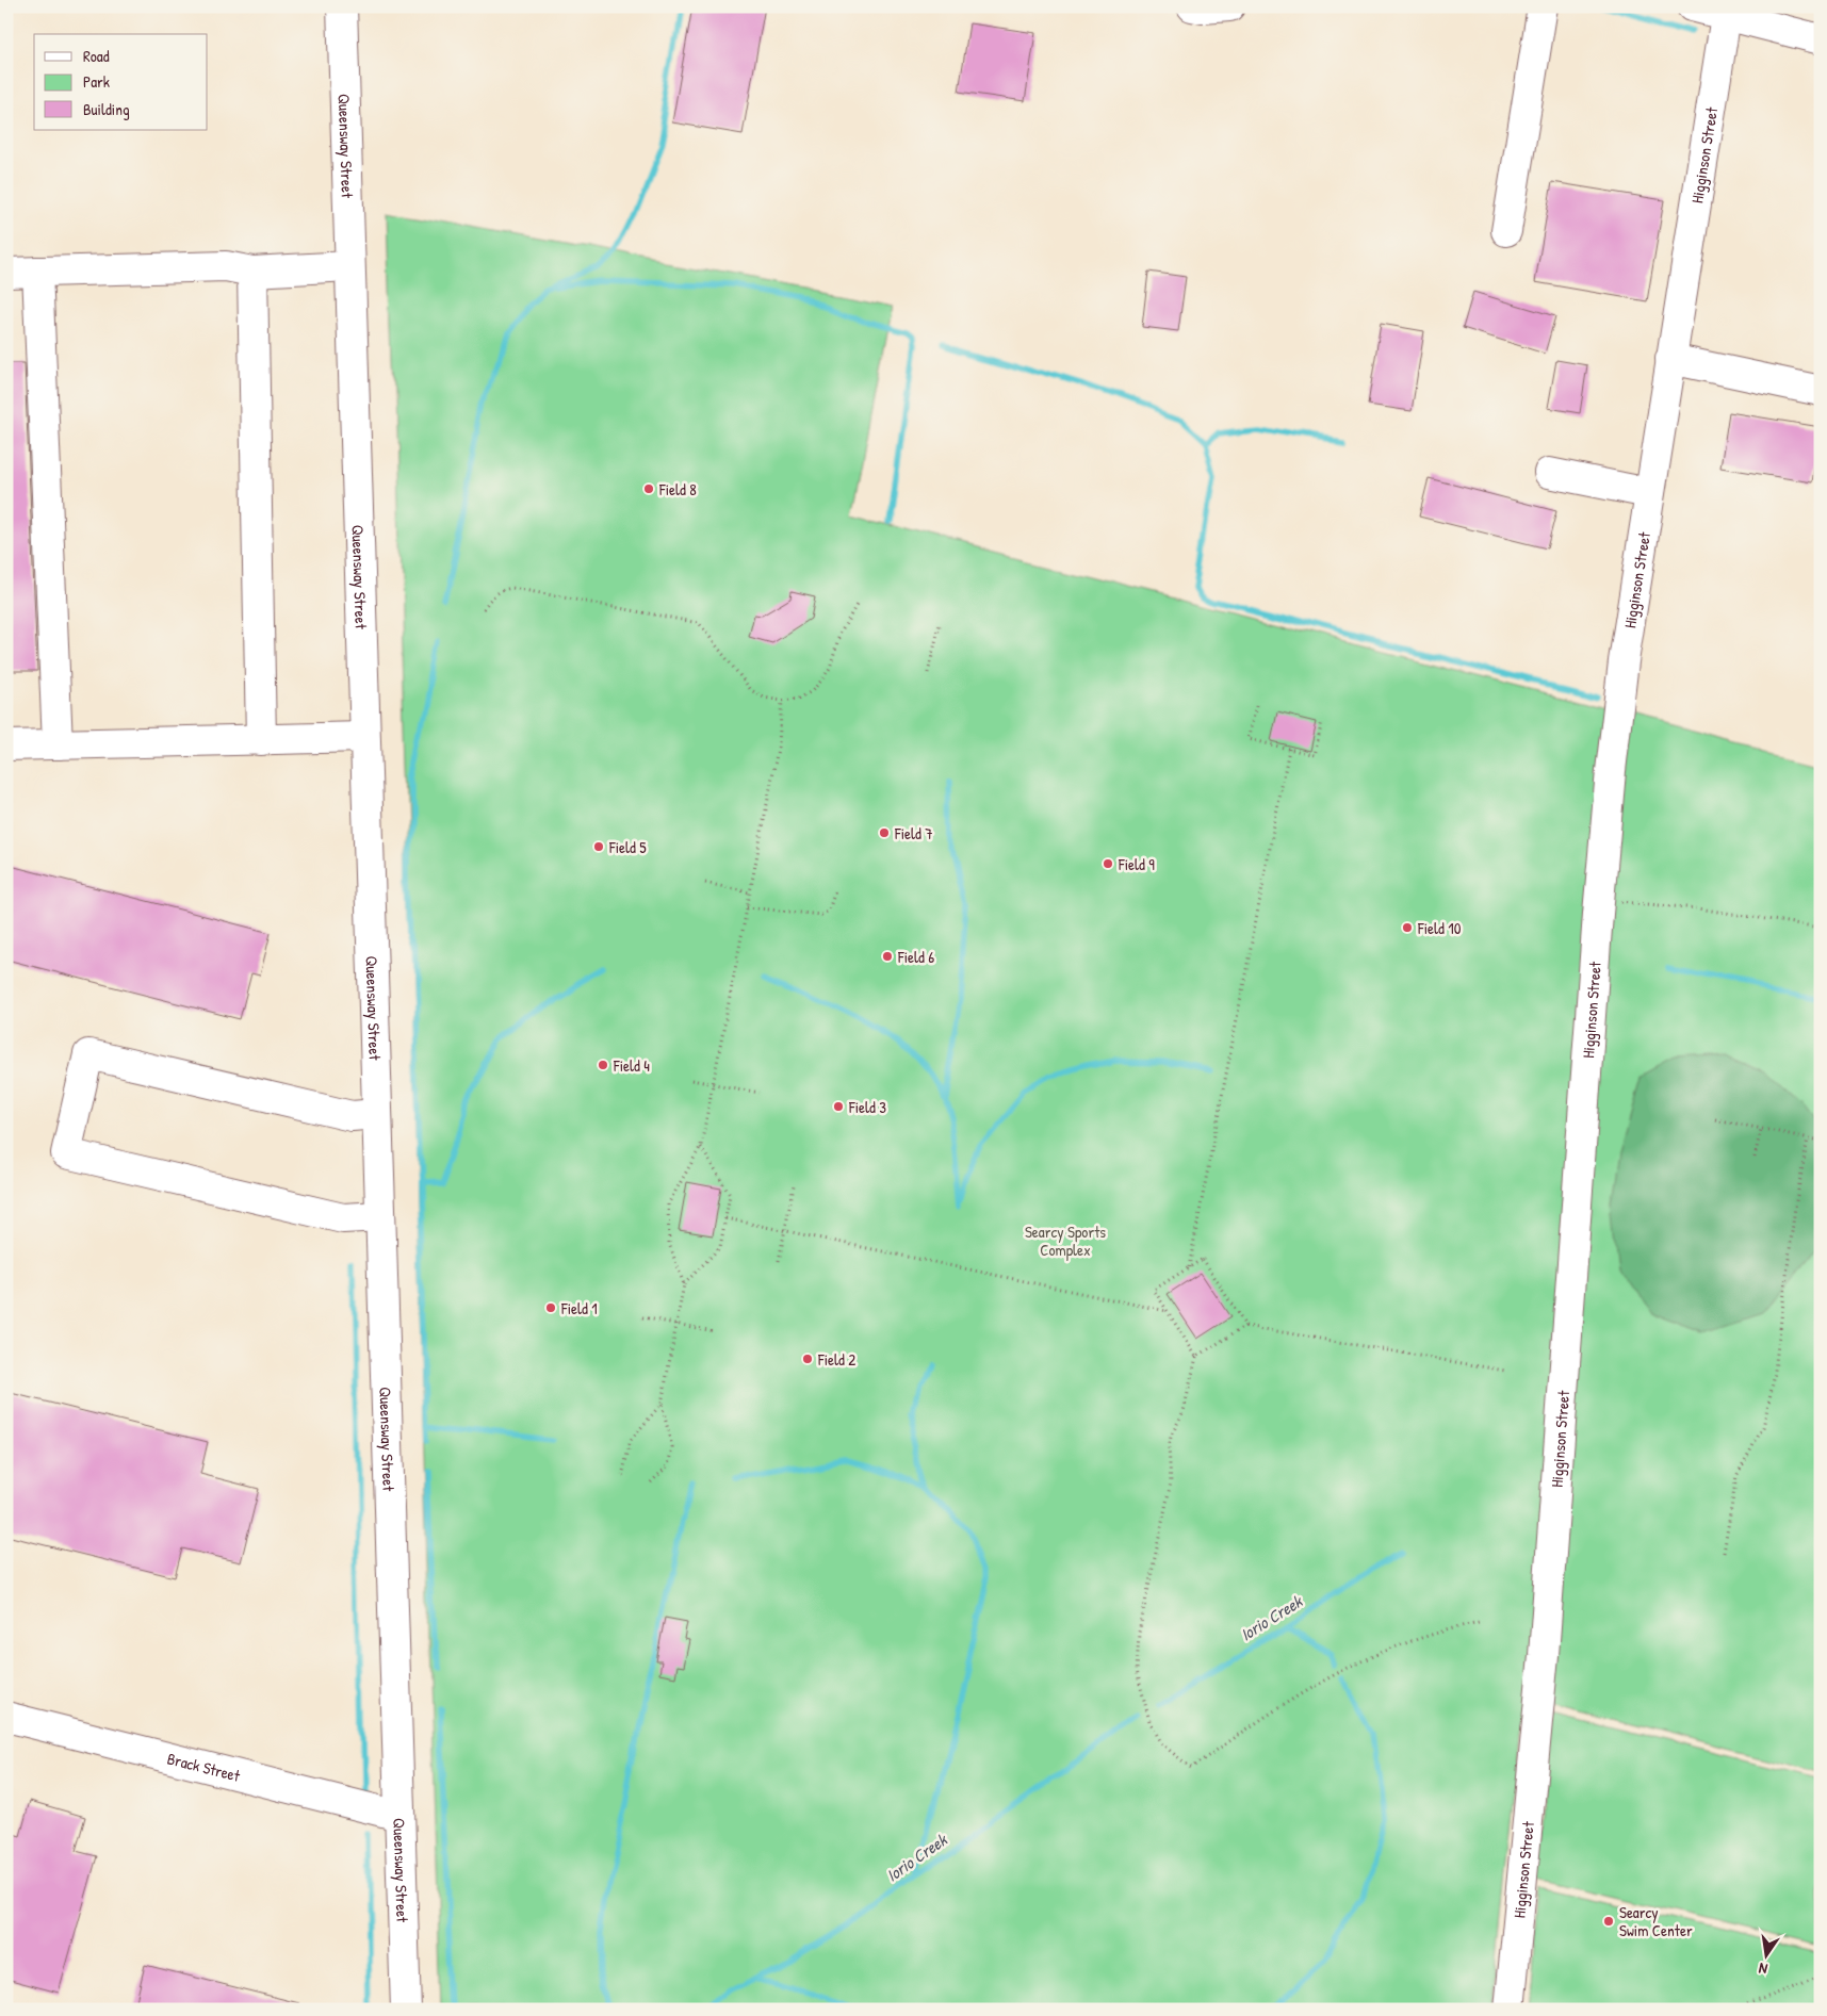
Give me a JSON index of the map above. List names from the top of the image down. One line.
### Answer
{"streets":{"street":["Queensway Street","Higginson Street","Brack Street"]},"crossings":[["Queensway Street","Brack Street"]],"water":["Iorio Creek"],"parks":["Searcy Sports Complex"],"places":["Field 8","Field 7","Field 5","Field 9","Field 10","Field 6","Field 4","Field 3","Field 1","Field 2","Searcy Swim Center"],"legend":["Road","Park","Building"],"north":"bottom"}
